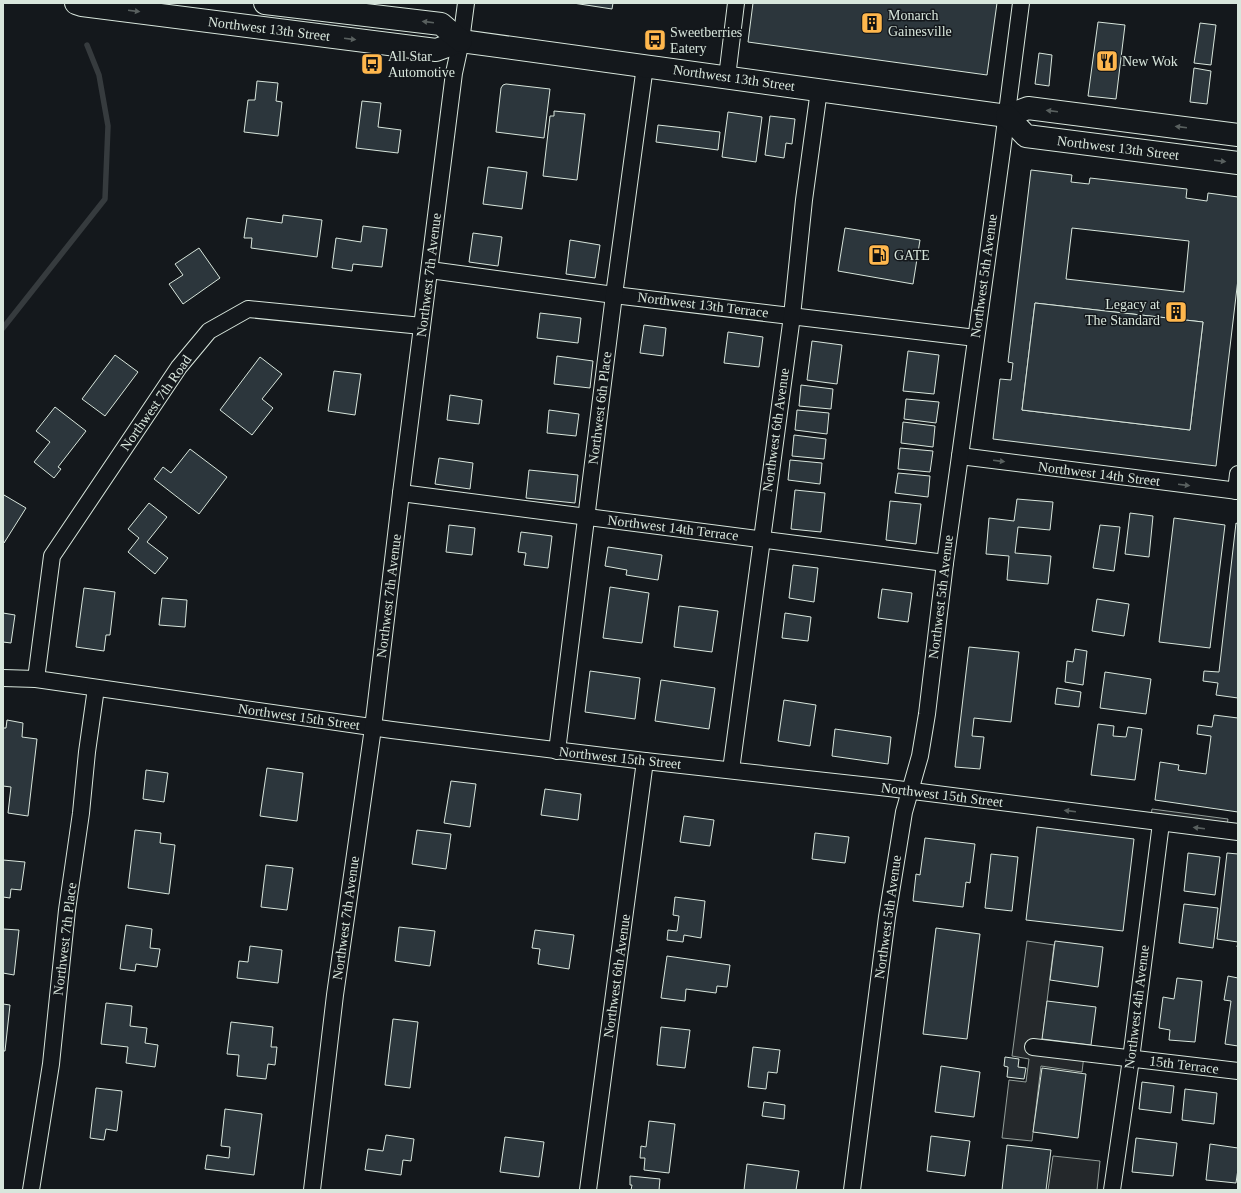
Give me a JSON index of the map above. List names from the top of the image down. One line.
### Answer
{"streets":{"main road":["Northwest 13th Street"],"street":["Northwest 7th Avenue","Northwest 5th Avenue","Northwest 13th Terrace","Northwest 7th Road","Northwest 6th Place","Northwest 6th Avenue","Northwest 14th Street","Northwest 14th Terrace","Northwest 15th Street","Northwest 7th Place","Northwest 4th Avenue","15th Terrace"]},"crossings":[["Northwest 13th Street","Northwest 7th Avenue"],["Northwest 13th Street","Northwest 5th Avenue"],["Northwest 13th Street","Northwest 6th Place"],["Northwest 13th Street","Northwest 6th Avenue"],["Northwest 7th Avenue","Northwest 13th Terrace"],["Northwest 7th Avenue","Northwest 7th Road"],["Northwest 7th Avenue","Northwest 14th Terrace"],["Northwest 7th Avenue","Northwest 15th Street"],["Northwest 5th Avenue","Northwest 13th Terrace"],["Northwest 5th Avenue","Northwest 14th Street"],["Northwest 5th Avenue","Northwest 14th Terrace"],["Northwest 5th Avenue","Northwest 15th Street"],["Northwest 13th Terrace","Northwest 6th Place"],["Northwest 13th Terrace","Northwest 6th Avenue"],["Northwest 7th Road","Northwest 15th Street"],["Northwest 6th Place","Northwest 14th Terrace"],["Northwest 6th Place","Northwest 15th Street"],["Northwest 6th Avenue","Northwest 14th Terrace"],["Northwest 6th Avenue","Northwest 15th Street"],["Northwest 15th Street","Northwest 7th Place"],["Northwest 15th Street","Northwest 4th Avenue"],["Northwest 4th Avenue","15th Terrace"]],"one_way":["Northwest 14th Street"],"places":{"building":["Monarch Gainesville","Legacy at The Standard"],"bus stop":["Sweetberries Eatery","All Star Automotive"],"restaurant":["New Wok"],"fuel station":["GATE"]}}
